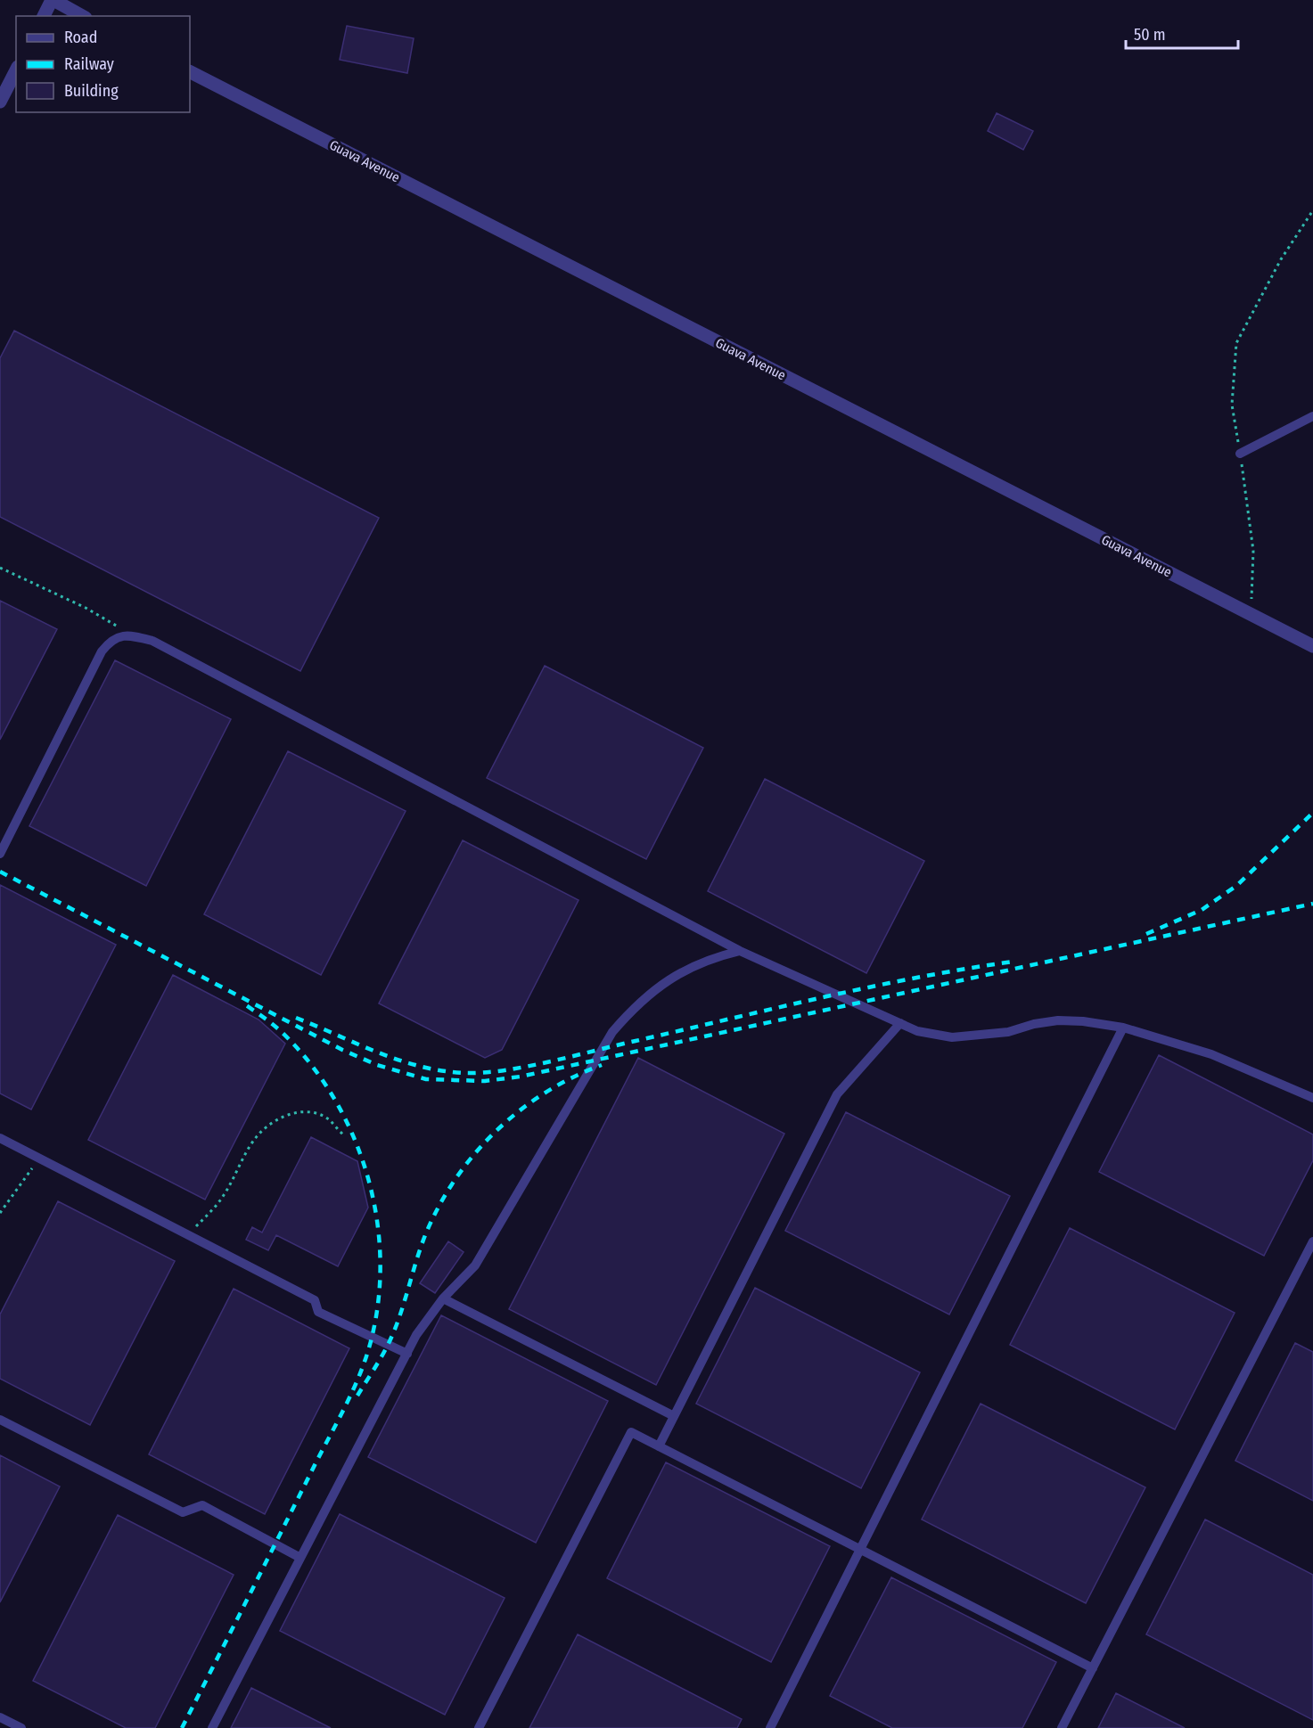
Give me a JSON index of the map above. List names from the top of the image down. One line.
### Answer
{"streets":{"street":["Guava Avenue"]},"legend":["Road","Railway","Building"],"scale_bar":"50 m"}
